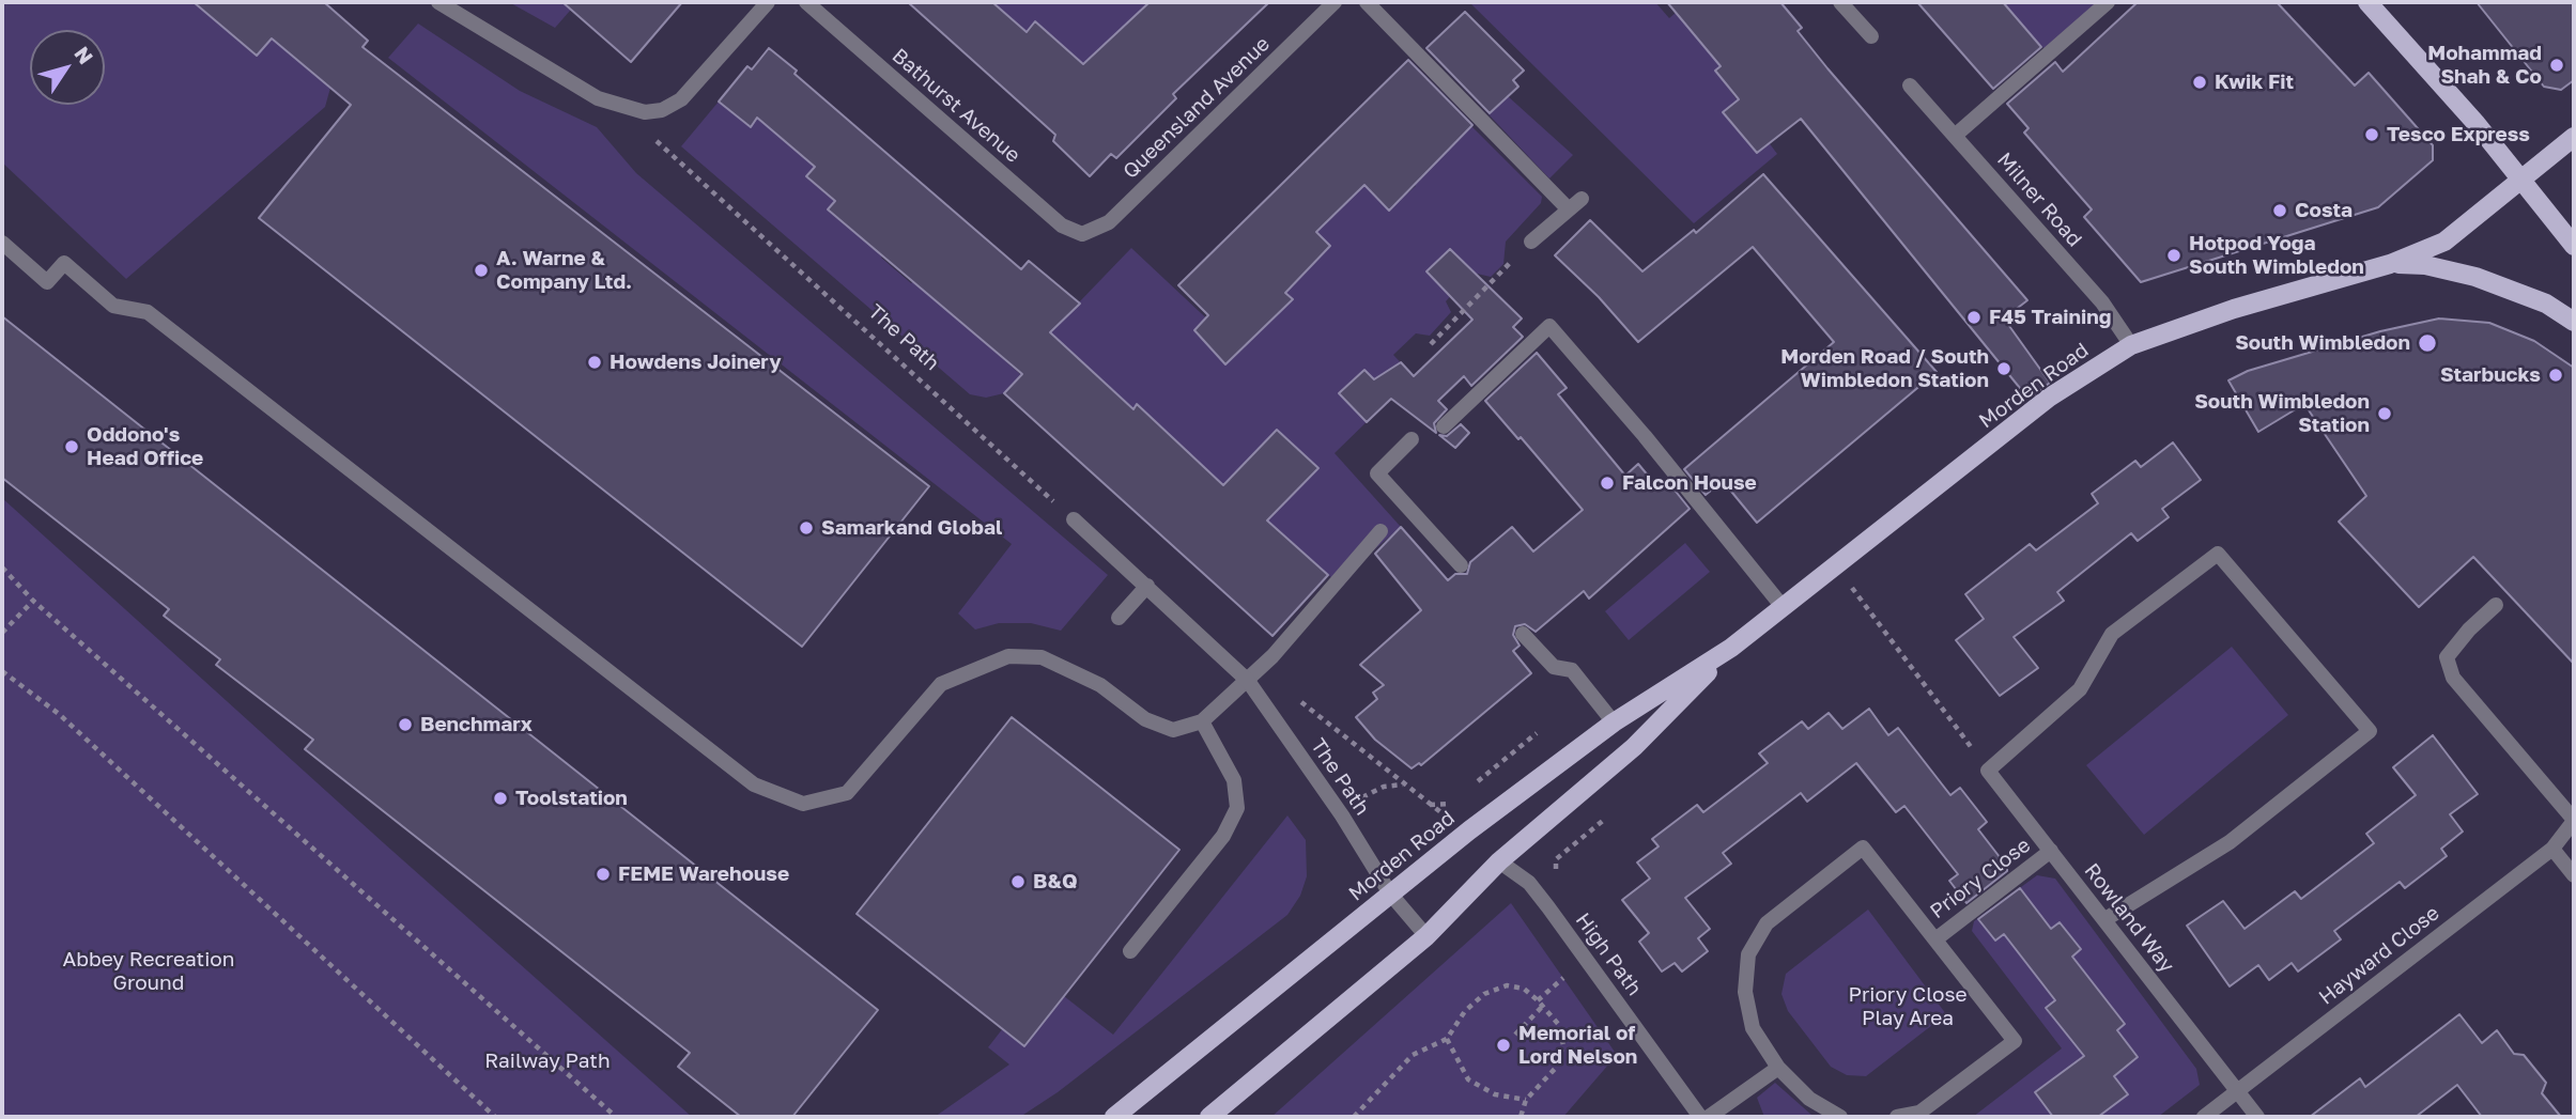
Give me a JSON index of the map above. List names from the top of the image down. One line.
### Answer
{"streets":{"main road":["Morden Road"],"street":["Bathurst Avenue","Queensland Avenue","Milner Road","The Path","Priory Close","Rowland Way","High Path","Hayward Close"]},"crossings":[["Bathurst Avenue","Queensland Avenue"],["Milner Road","Morden Road"],["The Path","Morden Road"],["Morden Road","High Path"],["Priory Close","Rowland Way"],["Rowland Way","Hayward Close"]],"parks":["Abbey Recreation Ground","Priory Close Play Area","Railway Path"],"places":["Mohammad Shah & Co","Kwik Fit","Tesco Express","Costa","Hotpod Yoga South Wimbledon","A. Warne & Company Ltd.","F45 Training","South Wimbledon","Howdens Joinery","Morden Road / South Wimbledon Station","Starbucks","South Wimbledon Station","Oddono's Head Office","Falcon House","Samarkand Global","Benchmarx","Toolstation","FEME Warehouse","B&Q","Memorial of Lord Nelson"],"north":"top right"}
